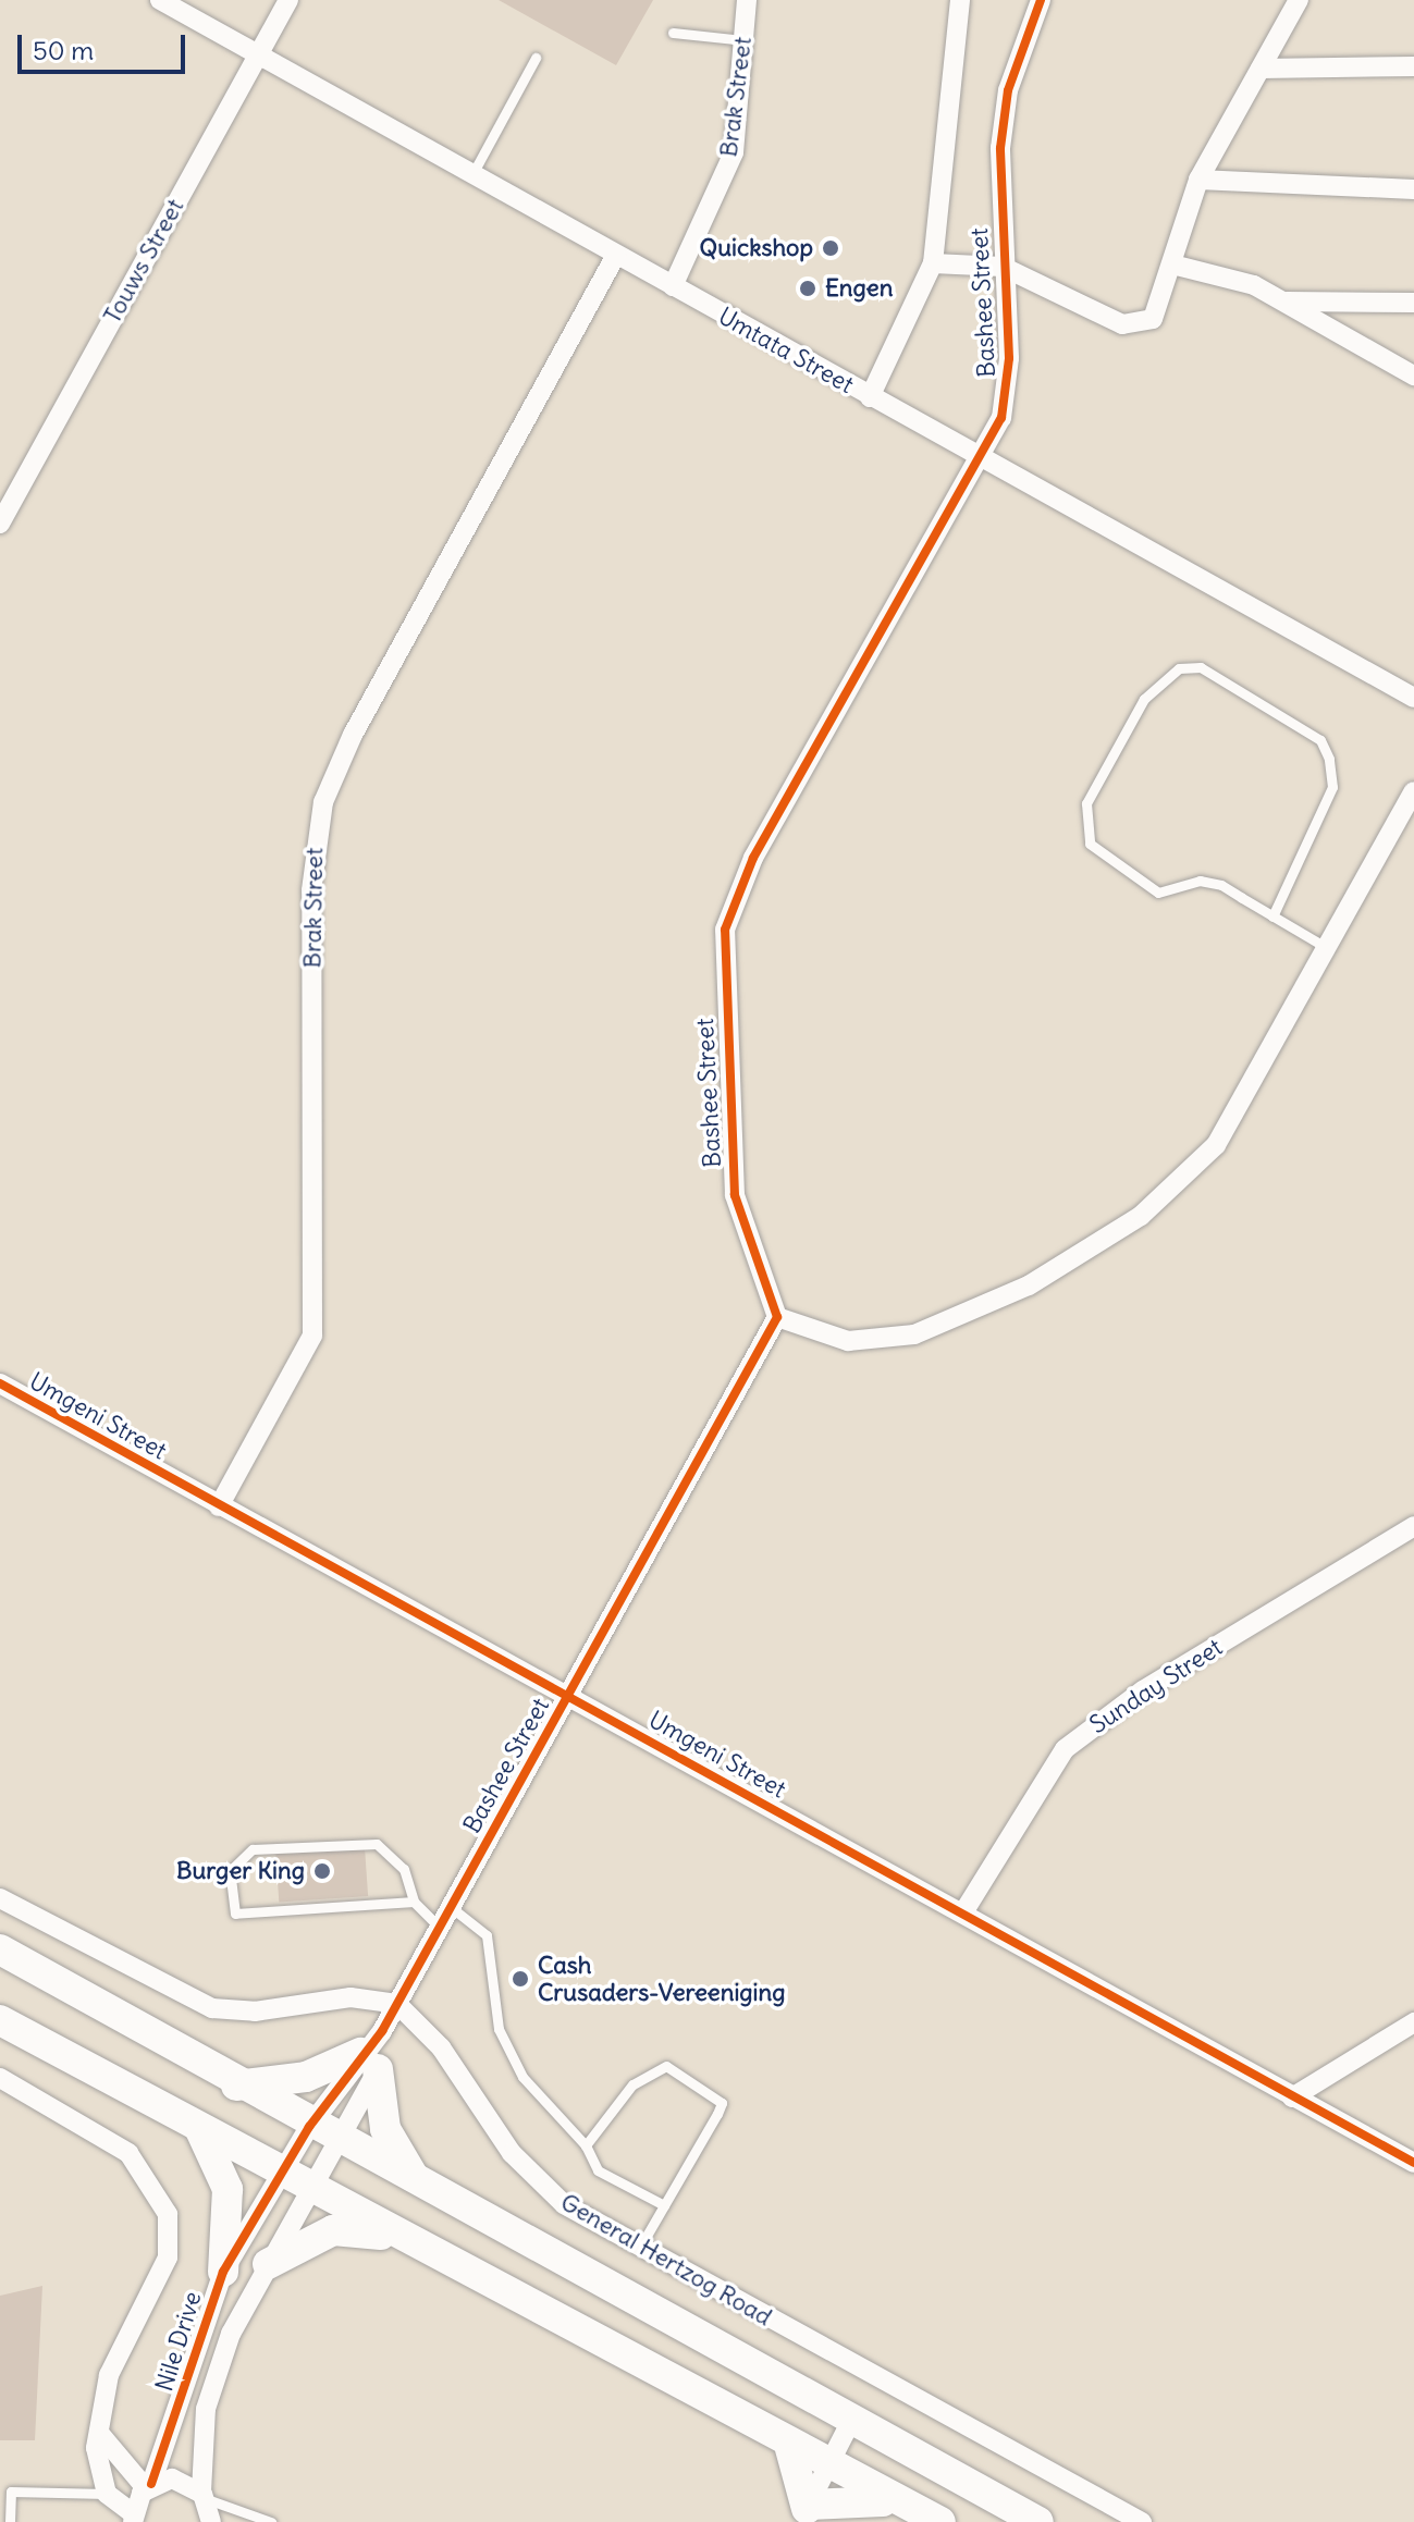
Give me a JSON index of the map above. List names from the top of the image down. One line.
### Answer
{"streets":{"street":["Brak Street","Touws Street","Bashee Street","Umtata Street","Umgeni Street","Sunday Street","General Hertzog Road","Nile Drive"]},"crossings":[["Brak Street","Umtata Street"],["Brak Street","Umgeni Street"],["Touws Street","Umtata Street"],["Bashee Street","Umtata Street"],["Bashee Street","Umgeni Street"],["Bashee Street","General Hertzog Road"],["Bashee Street","Nile Drive"],["Umgeni Street","Sunday Street"]],"places":["Quickshop","Engen","Burger King","Cash Crusaders-Vereeniging"],"scale_bar":"50 m"}
